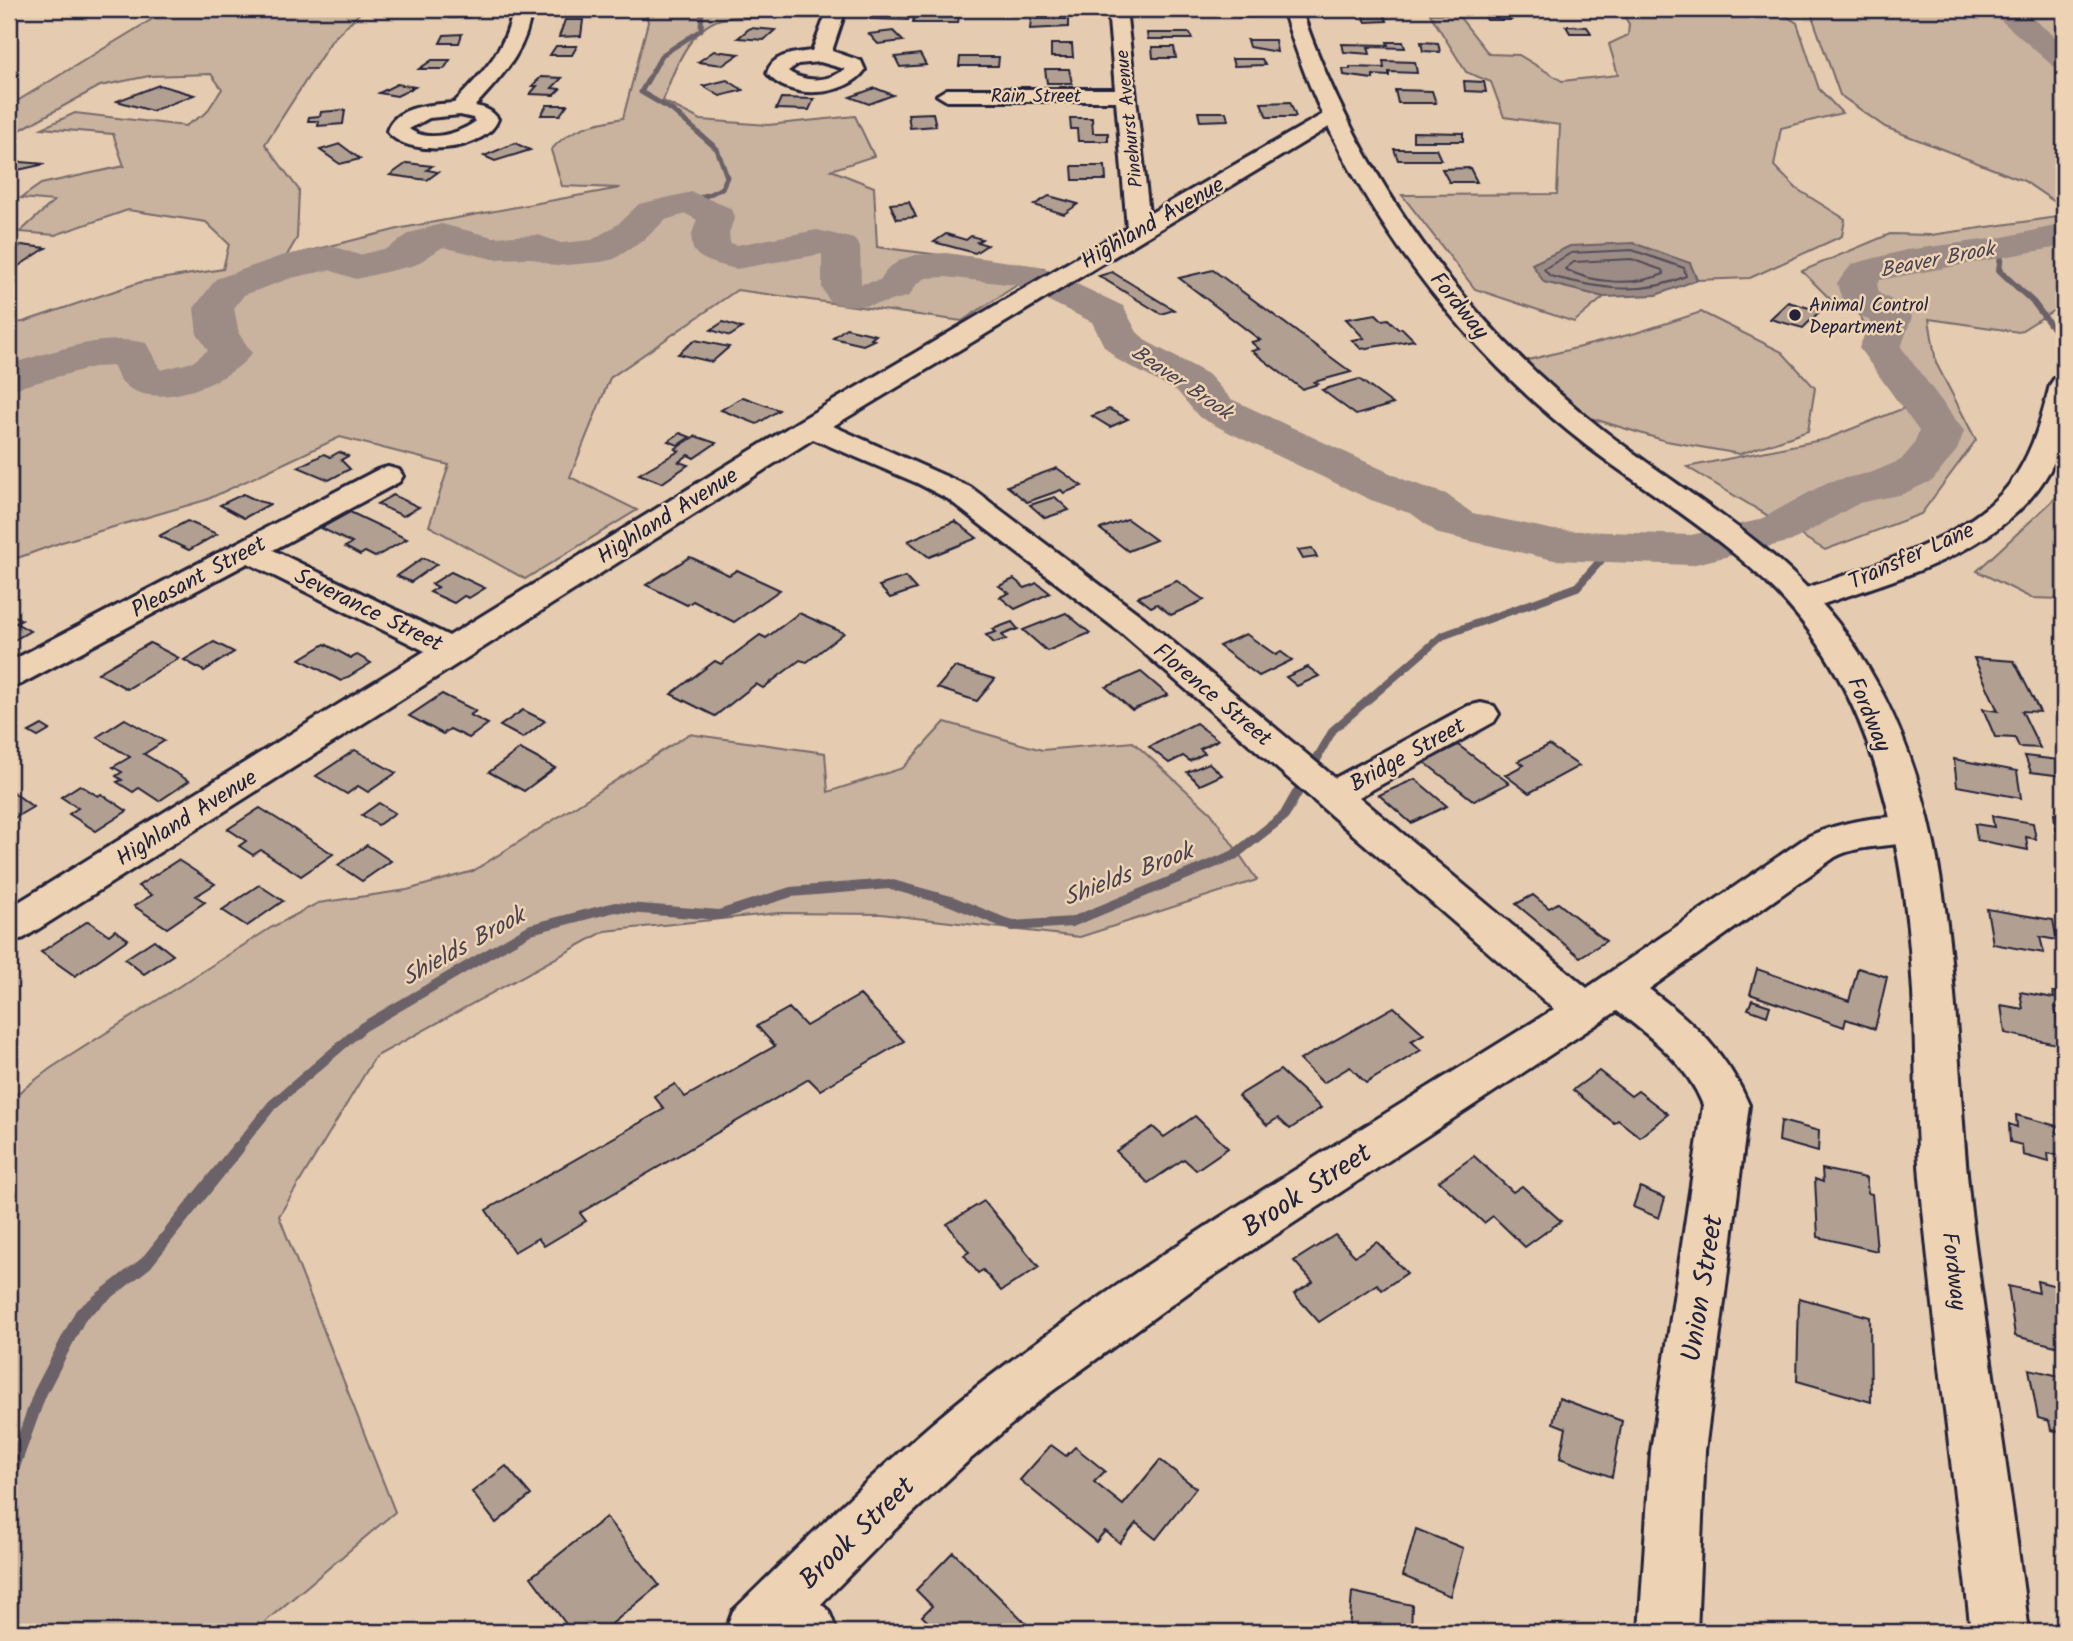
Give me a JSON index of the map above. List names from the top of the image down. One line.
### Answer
{"streets":{"street":["Rain Street","Pinehurst Avenue","Highland Avenue","Fordway","Transfer Lane","Pleasant Street","Severance Street","Florence Street","Bridge Street","Brook Street","Union Street"]},"crossings":[["Rain Street","Pinehurst Avenue"],["Pinehurst Avenue","Highland Avenue"],["Highland Avenue","Fordway"],["Highland Avenue","Severance Street"],["Highland Avenue","Florence Street"],["Fordway","Transfer Lane"],["Fordway","Brook Street"],["Pleasant Street","Severance Street"],["Florence Street","Bridge Street"],["Florence Street","Brook Street"],["Florence Street","Union Street"],["Brook Street","Union Street"]],"water":["Beaver Brook","Shields Brook"],"places":["Animal Control Department"]}
